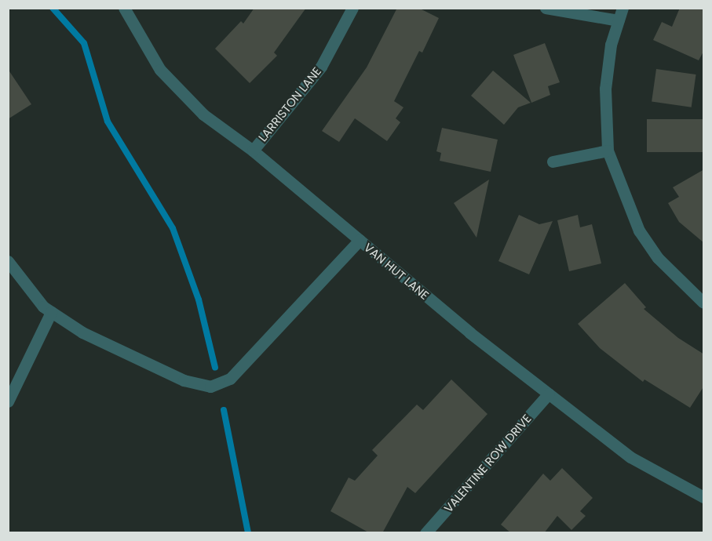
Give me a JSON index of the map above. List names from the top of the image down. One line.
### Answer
{"streets":{"street":["LARRISTON LANE","VAN HUT LANE","VALENTINE ROW DRIVE"]},"crossings":[["LARRISTON LANE","VAN HUT LANE"],["VAN HUT LANE","VALENTINE ROW DRIVE"]]}
